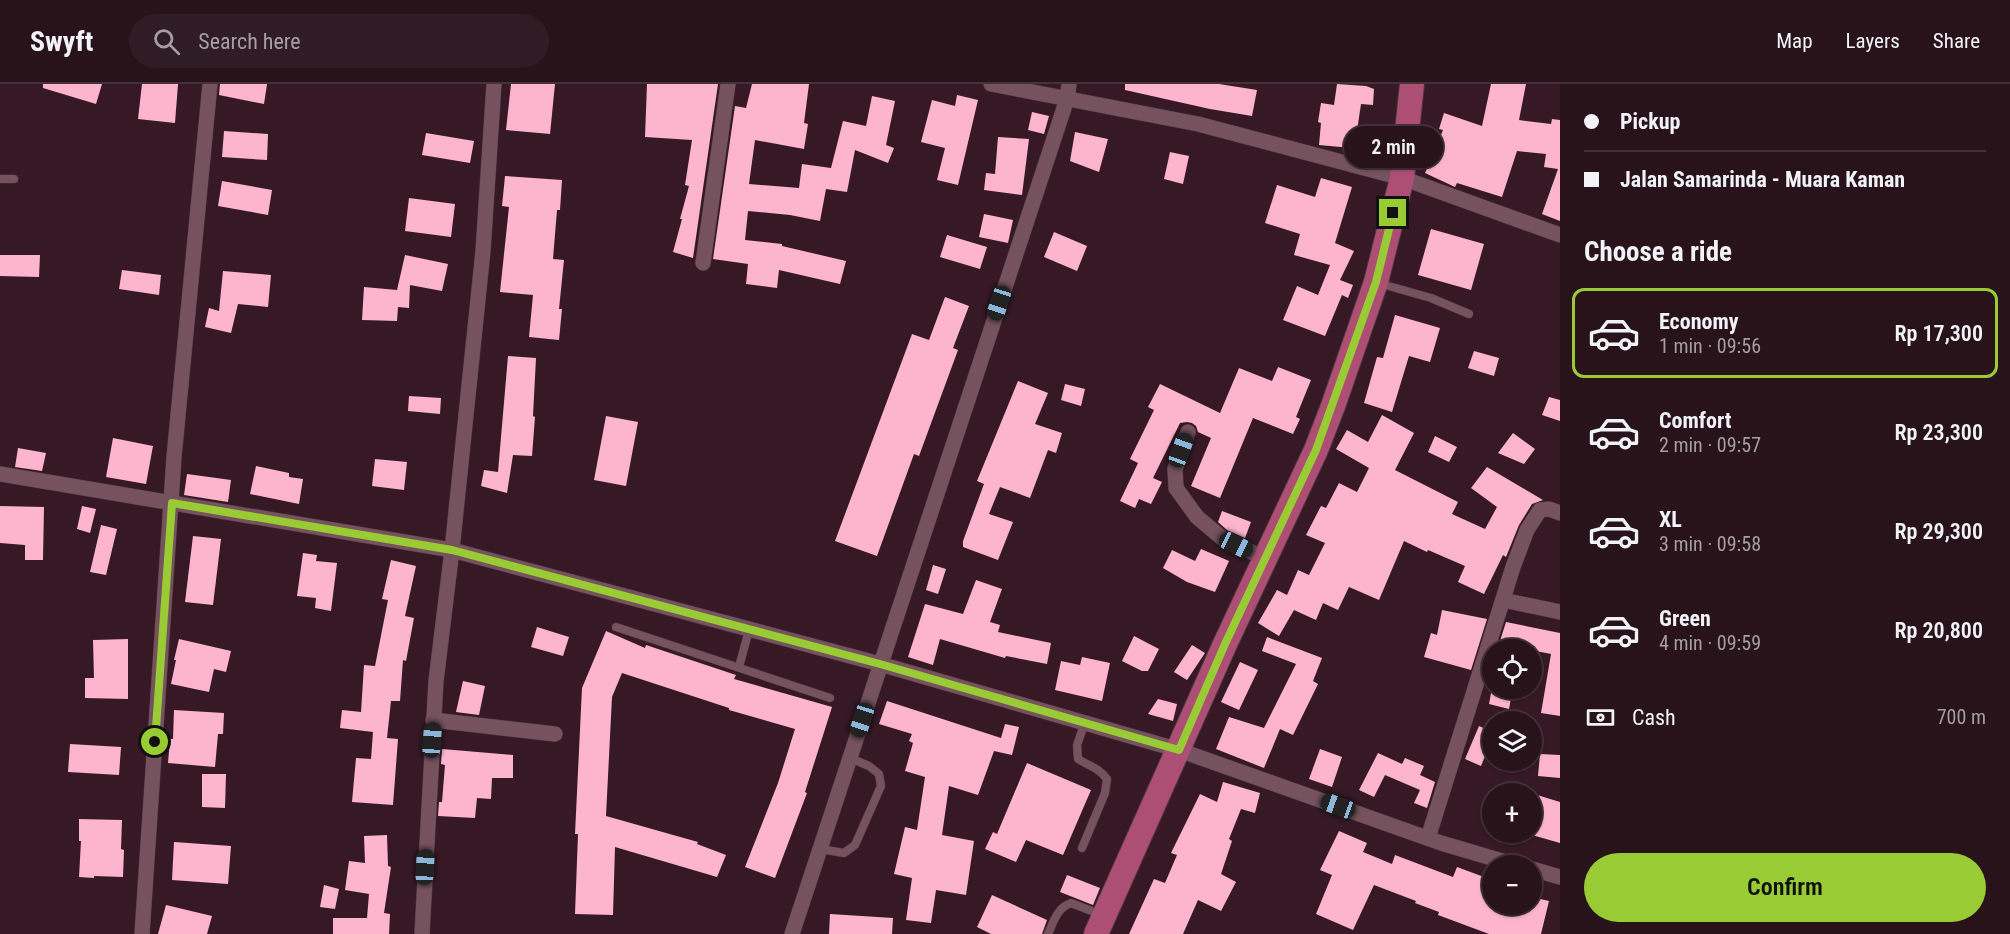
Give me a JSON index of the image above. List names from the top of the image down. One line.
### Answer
{"page":{"header":"Swyft","search":"Search here","nav":["Map","Layers","Share"],"banner":["Pickup","Jalan Samarinda - Muara Kaman"],"bubble":"2 min","heading":"Choose a ride","list":[{"name":"Economy","note":"1 min · 09:56","value":"Rp 17,300"},{"name":"Comfort","note":"2 min · 09:57","value":"Rp 23,300"},{"name":"XL","note":"3 min · 09:58","value":"Rp 29,300"},{"name":"Green","note":"4 min · 09:59","value":"Rp 20,800"}],"map_buttons":["+","−"],"pay":["Cash","700 m"],"buttons":"Confirm"}}
